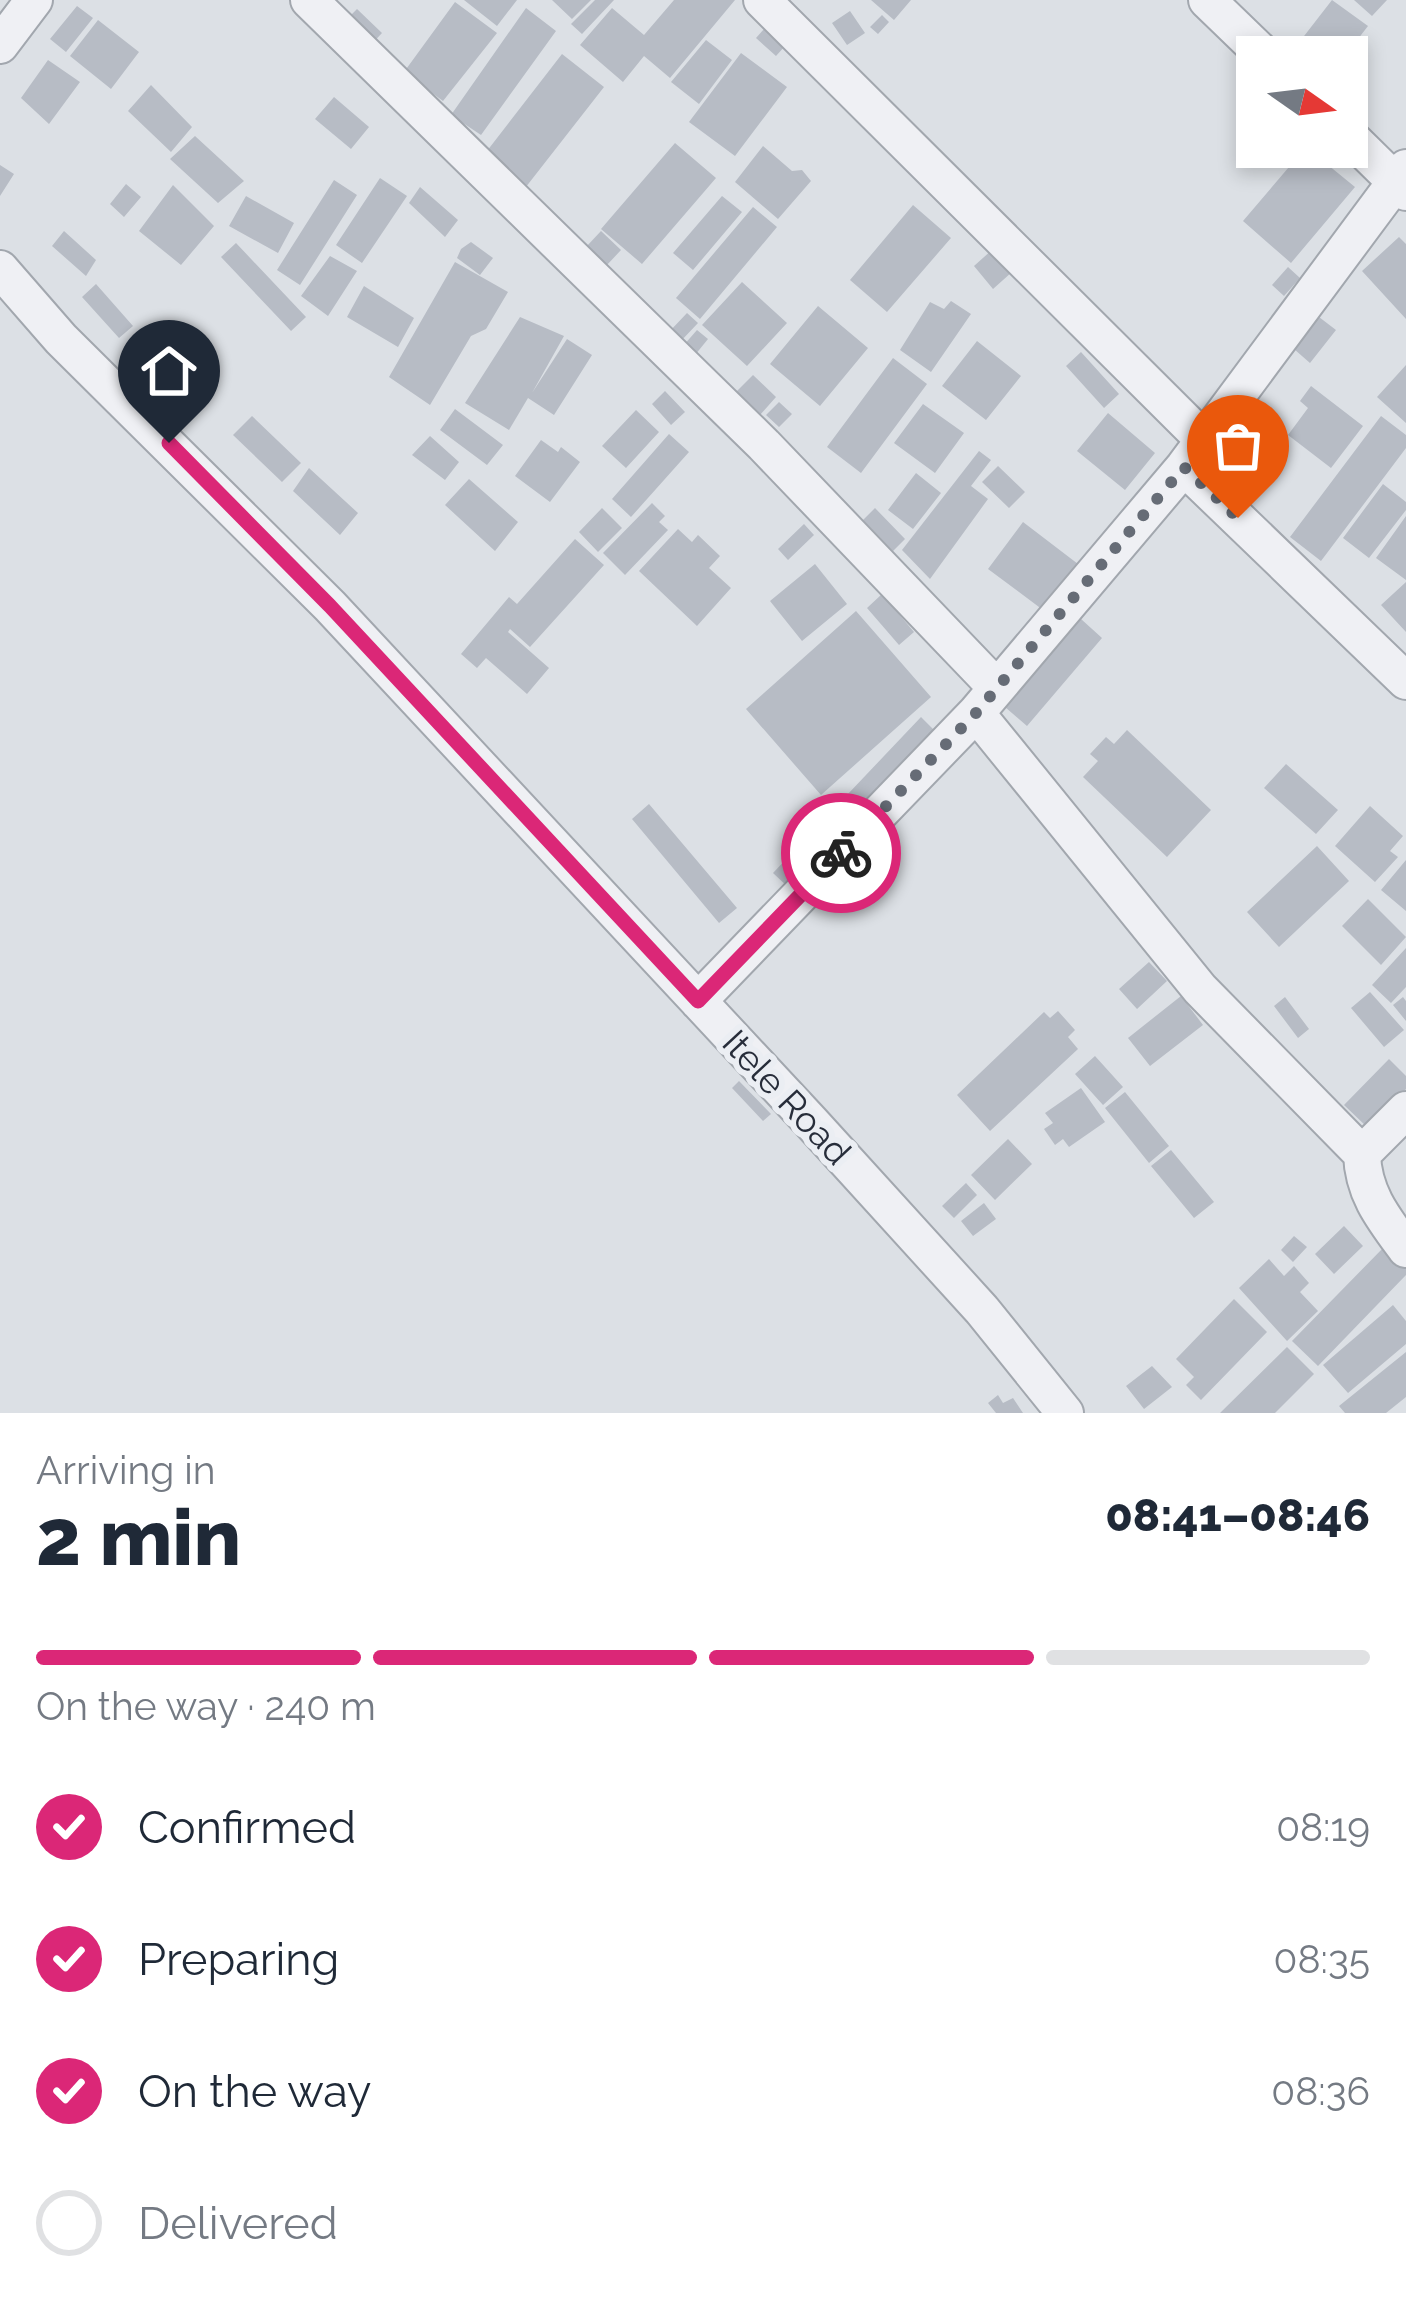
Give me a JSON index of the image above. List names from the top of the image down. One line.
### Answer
{"streets":{"street":["Itele Road"]},"north":"right","page":{"heading":["2 min","Arriving in","08:41–08:46"],"bar":"On the way · 240 m","list":[["Confirmed","08:19"],["Preparing","08:35"],["On the way","08:36"],"Delivered"]}}
